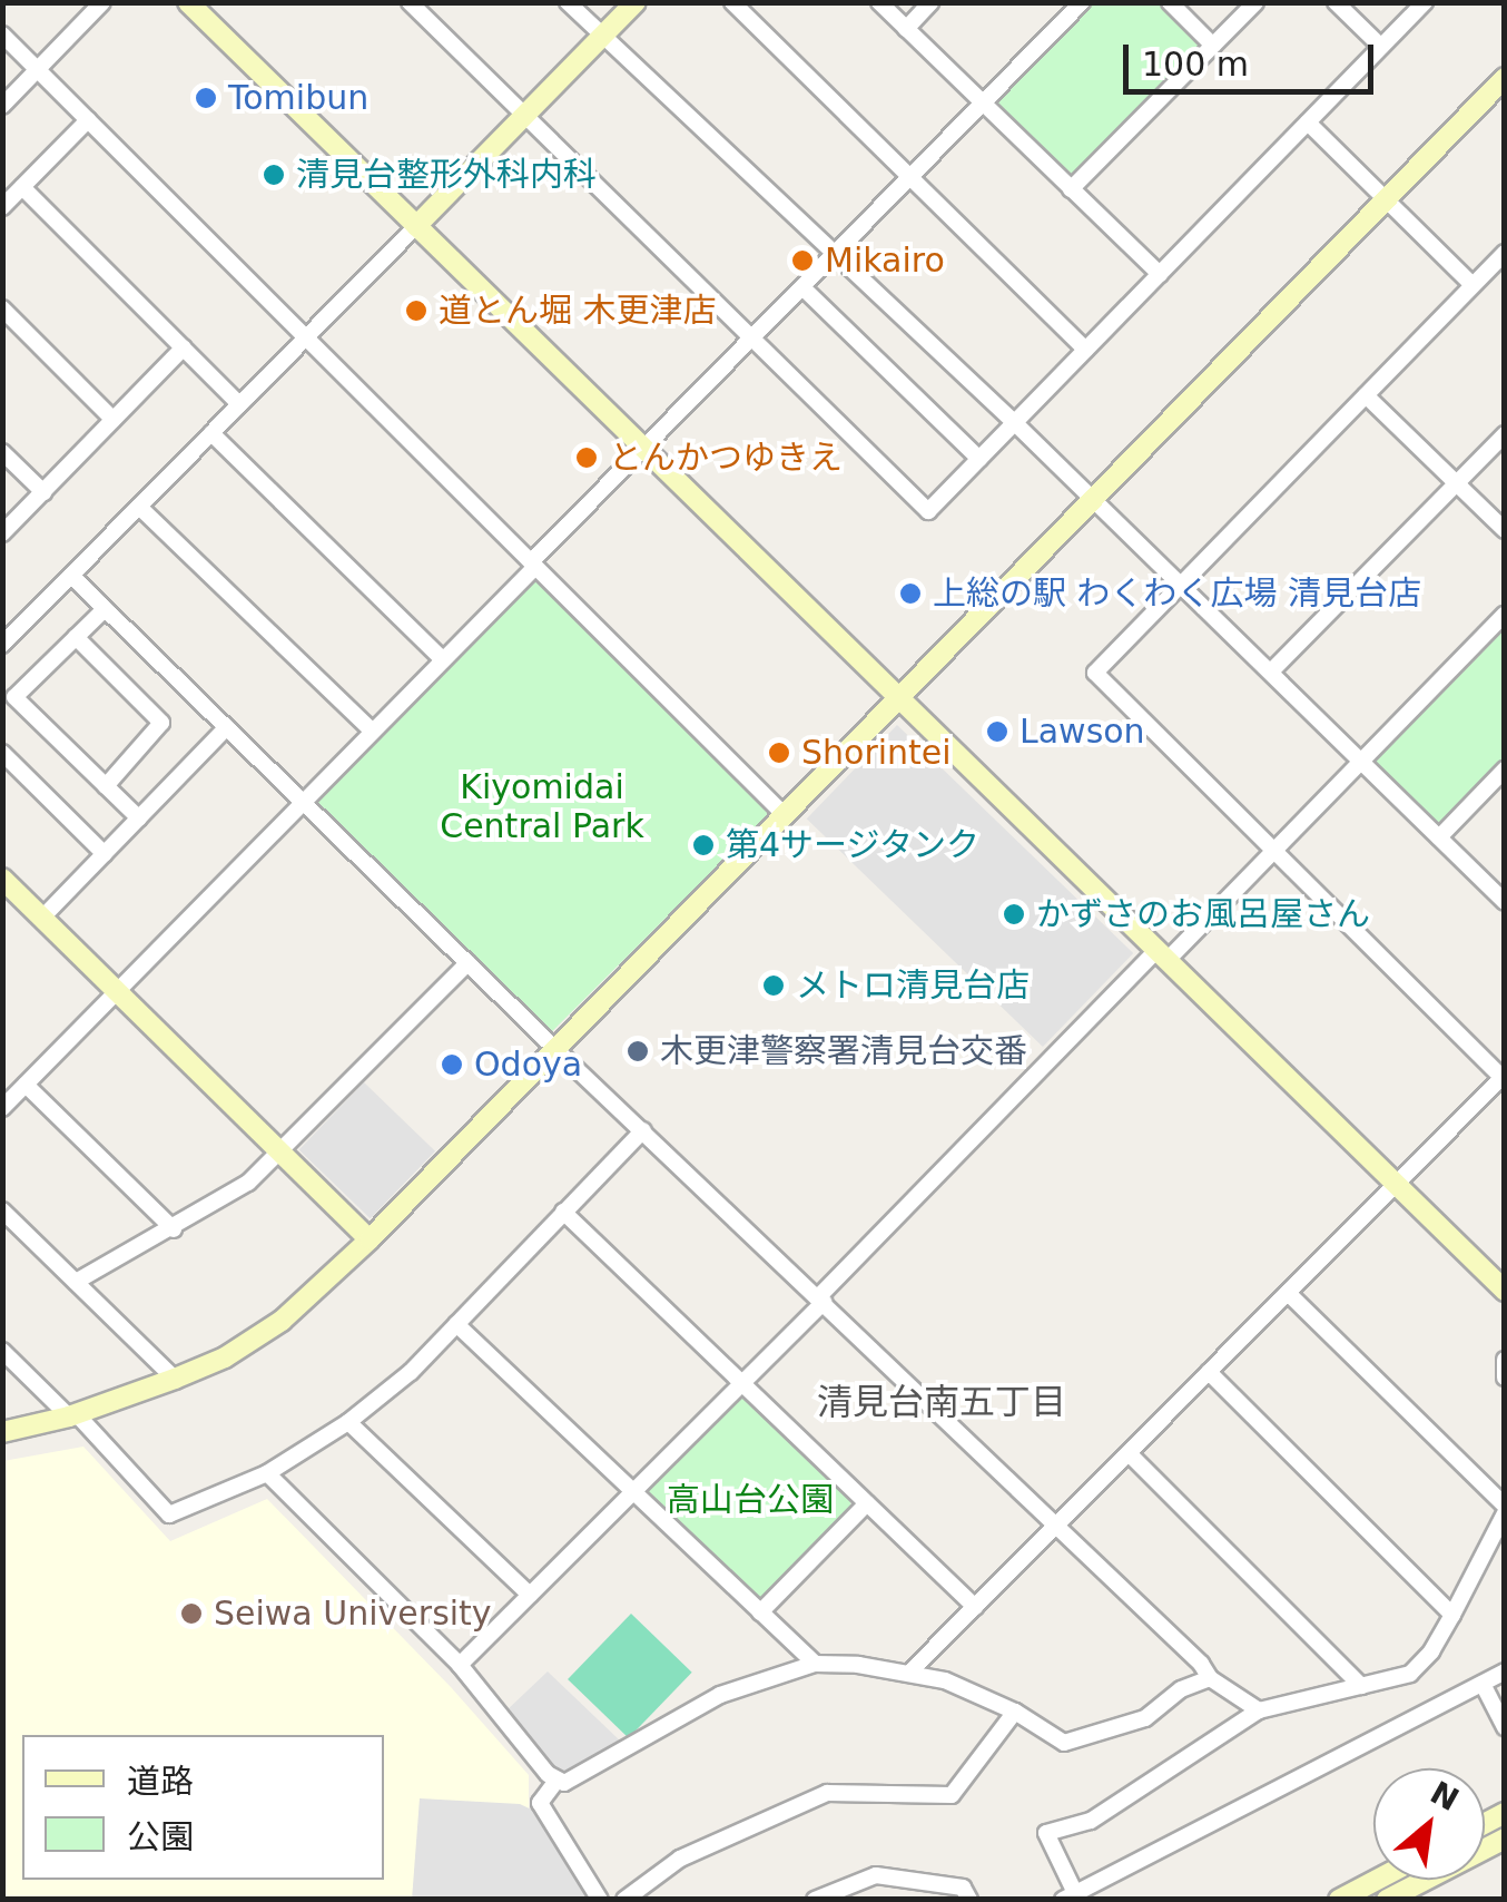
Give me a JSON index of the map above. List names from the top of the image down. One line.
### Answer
{"districts":["清見台南五丁目"],"parks":["Kiyomidai Central Park","高山台公園"],"places":["Tomibun","清見台整形外科内科","Mikairo","道とん堀 木更津店","とんかつゆきえ","上総の駅 わくわく広場 清見台店","Lawson","Shorintei","第4サージタンク","かずさのお風呂屋さん","メトロ清見台店","木更津警察署清見台交番","Odoya","Seiwa University"],"legend":["道路","公園"],"scale_bar":"100 m","north":"top right"}
